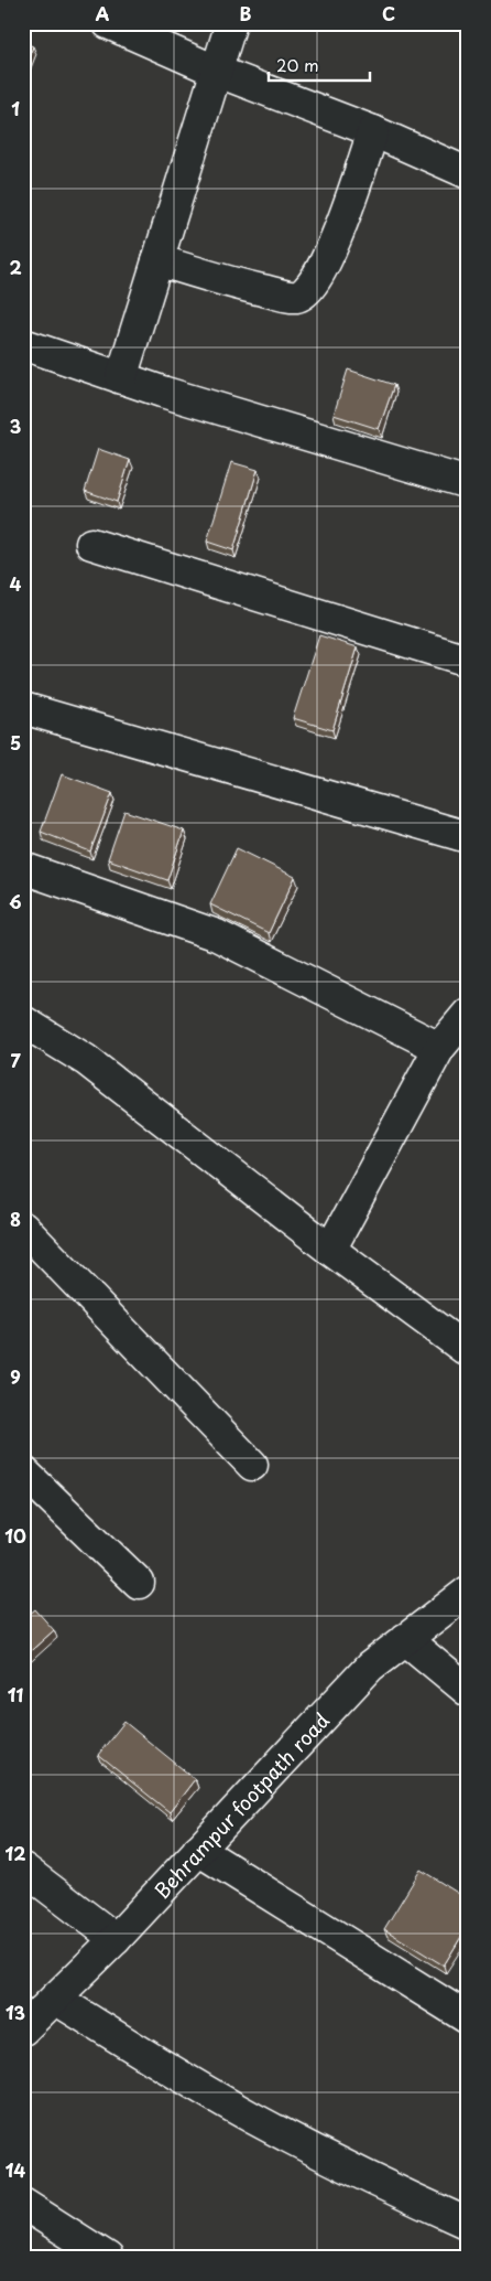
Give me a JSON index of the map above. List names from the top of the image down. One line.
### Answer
{"streets":{"street":["Behrampur footpath road"]},"scale_bar":"20 m","grid":{"columns":["A","B","C"],"rows":["1","2","3","4","5","6","7","8","9","10","11","12","13","14"]}}
